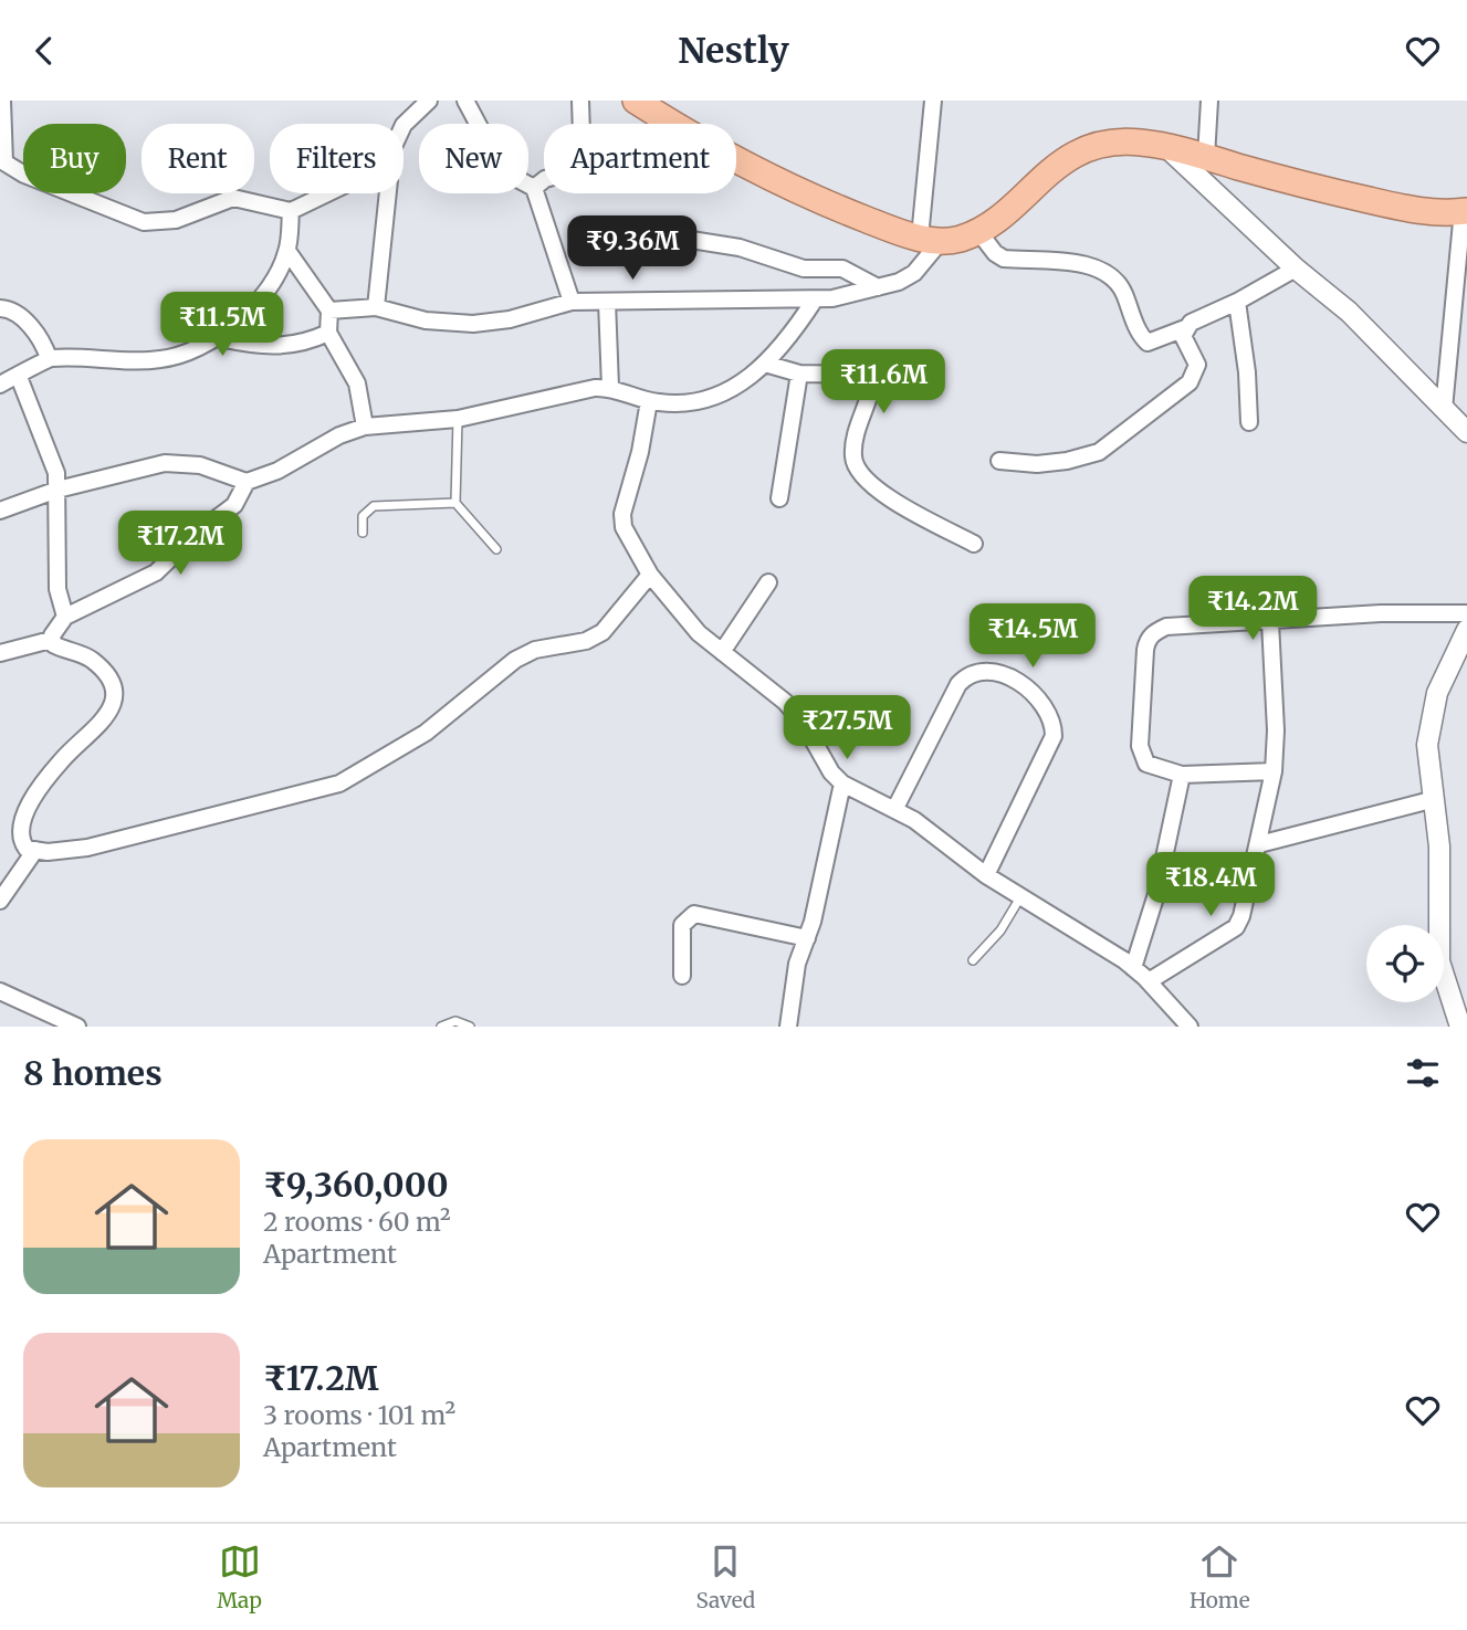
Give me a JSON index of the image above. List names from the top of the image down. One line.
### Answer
{"page":{"header":"Nestly","chip":["Buy","Rent","Filters","New","Apartment"],"price":["₹9.36M","₹11.5M","₹11.6M","₹17.2M","₹14.2M","₹14.5M","₹27.5M","₹18.4M"],"heading":"8 homes","list":[{"name":"₹9,360,000","note":"2 rooms · 60 m² · Apartment"},{"name":"₹17.2M","note":"3 rooms · 101 m² · Apartment"}],"tabs":["Map","Saved","Home"]}}
